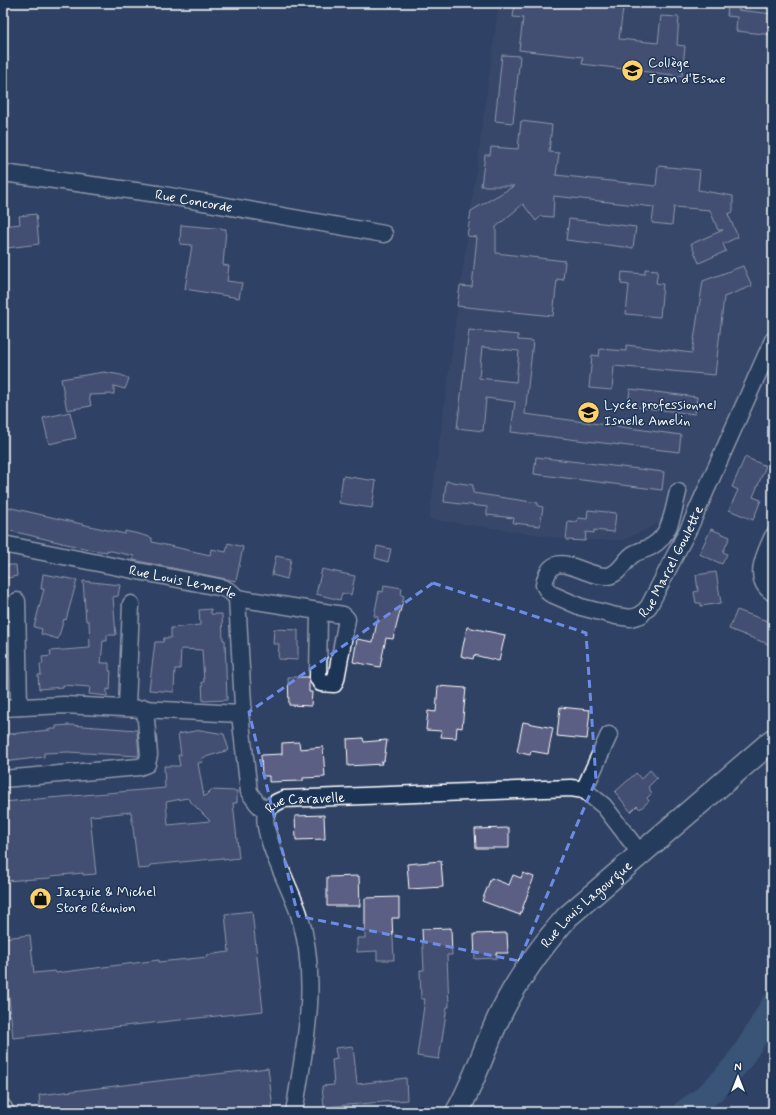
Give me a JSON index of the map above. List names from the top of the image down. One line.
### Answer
{"streets":{"main road":["Rue Louis Lagourgue"],"street":["Rue Concorde","Rue Marcel Goulette","Rue Louis Lemerle","Rue Caravelle"]},"crossings":[["Rue Louis Lemerle","Rue Caravelle"]],"places":{"school or university":["Collège Jean d'Esme","Lycée professionnel Isnelle Amelin"],"shop":["Jacquie & Michel Store Réunion"]},"north":"top"}
